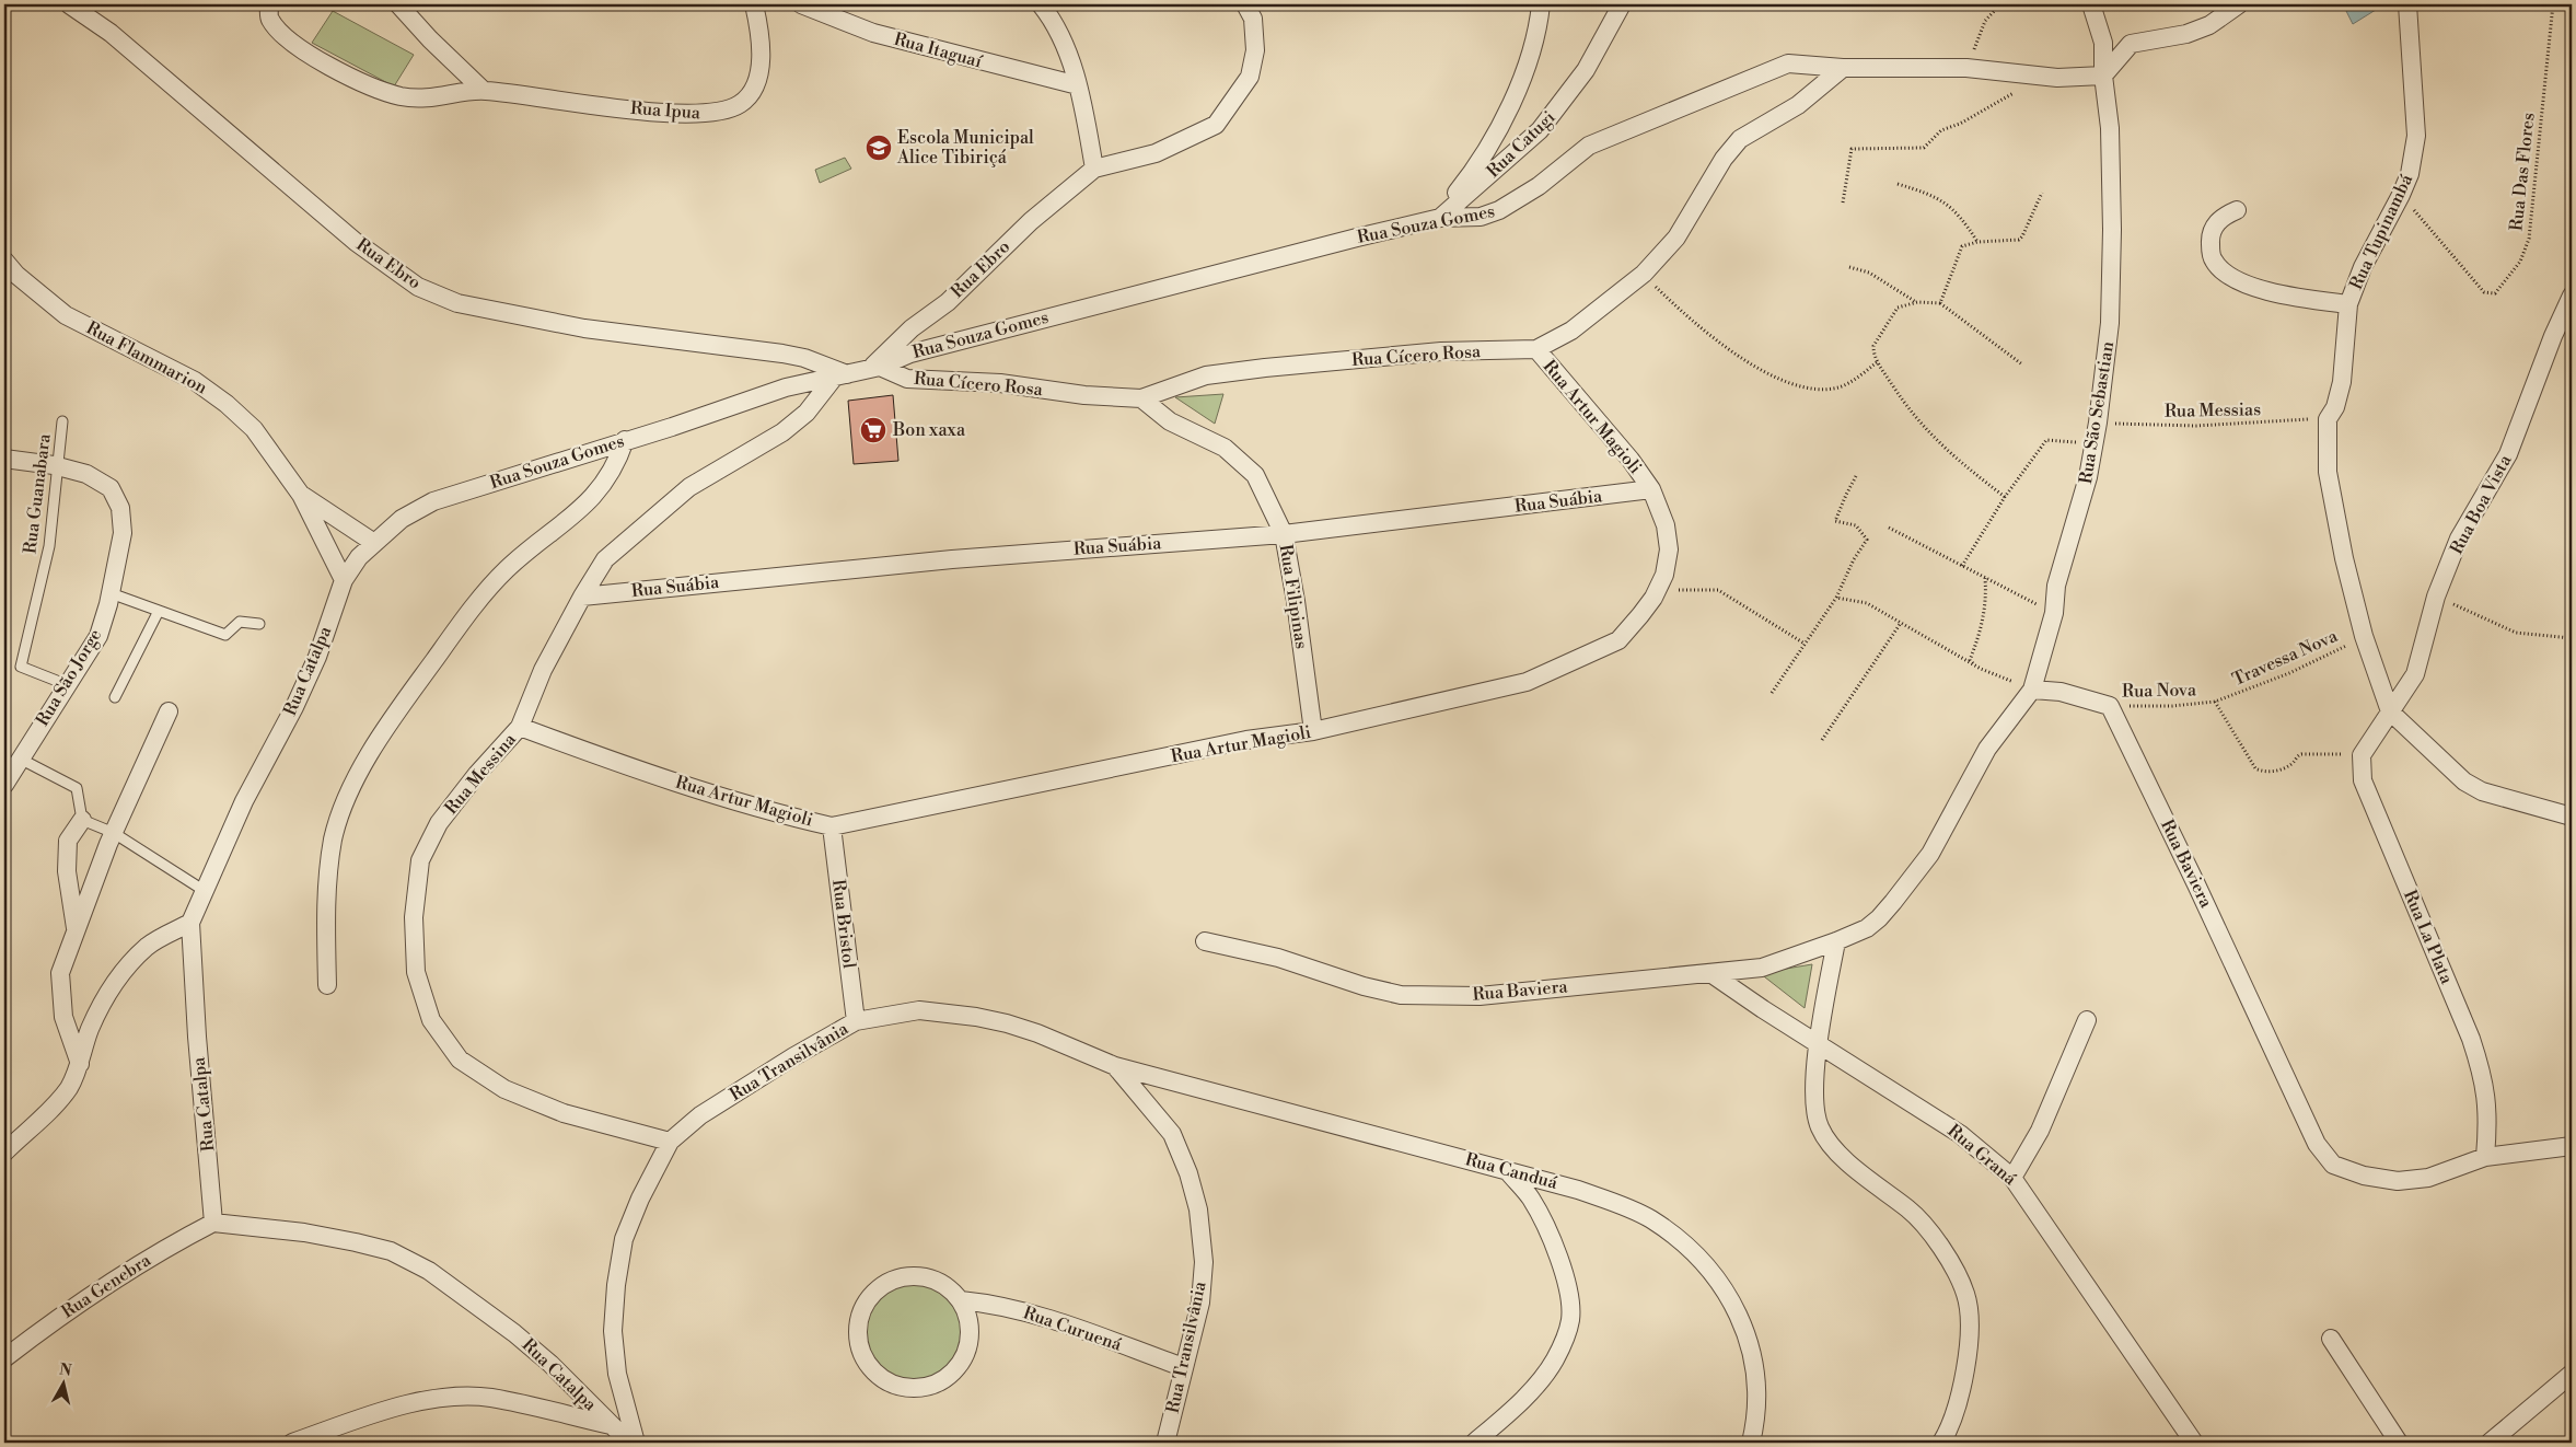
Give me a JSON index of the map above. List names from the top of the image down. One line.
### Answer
{"streets":{"street":["Rua Itaguaí","Rua Ipua","Rua Catugi","Rua Souza Gomes","Rua Tupinambá","Rua Ebro","Rua Cícero Rosa","Rua Flammarion","Rua São Sebastian","Rua Artur Magioli","Rua Suábia","Rua Boa Vista","Rua Filipinas","Rua Catalpa","Rua São Jorge","Rua Messina","Rua Baviera","Rua Bristol","Rua La Plata","Rua Transilvânia","Rua Graná","Rua Canduá","Rua Genebra","Rua Curuená"],"lane":["Rua Guanabara"],"path":["Rua Das Flores","Rua Messias","Travessa Nova","Rua Nova"]},"crossings":[["Rua Catugi","Rua Souza Gomes"],["Rua Das Flores","Rua Tupinambá"],["Rua Souza Gomes","Rua Ebro"],["Rua Souza Gomes","Rua Cícero Rosa"],["Rua Souza Gomes","Rua São Sebastian"],["Rua Souza Gomes","Rua Catalpa"],["Rua Souza Gomes","Rua Messina"],["Rua Tupinambá","Rua Messias"],["Rua Tupinambá","Rua Boa Vista"],["Rua Tupinambá","Travessa Nova"],["Rua Ebro","Rua Cícero Rosa"],["Rua Ebro","Rua Messina"],["Rua Cícero Rosa","Rua Artur Magioli"],["Rua Cícero Rosa","Rua Filipinas"],["Rua Flammarion","Rua Catalpa"],["Rua Messias","Rua São Sebastian"],["Rua São Sebastian","Rua Baviera"],["Rua Artur Magioli","Rua Suábia"],["Rua Artur Magioli","Rua Filipinas"],["Rua Artur Magioli","Rua Messina"],["Rua Artur Magioli","Rua Bristol"],["Rua Guanabara","Rua São Jorge"],["Rua Suábia","Rua Filipinas"],["Rua Suábia","Rua Messina"],["Travessa Nova","Rua Nova"],["Rua Catalpa","Rua Genebra"],["Rua Nova","Rua Baviera"],["Rua Nova","Rua La Plata"],["Rua Messina","Rua Transilvânia"],["Rua Baviera","Rua La Plata"],["Rua Baviera","Rua Graná"],["Rua Bristol","Rua Transilvânia"],["Rua Transilvânia","Rua Canduá"],["Rua Transilvânia","Rua Curuená"]],"places":{"school or university":["Escola Municipal Alice Tibiriçá"],"supermarket":["Bon xaxa"]},"north":"top"}
